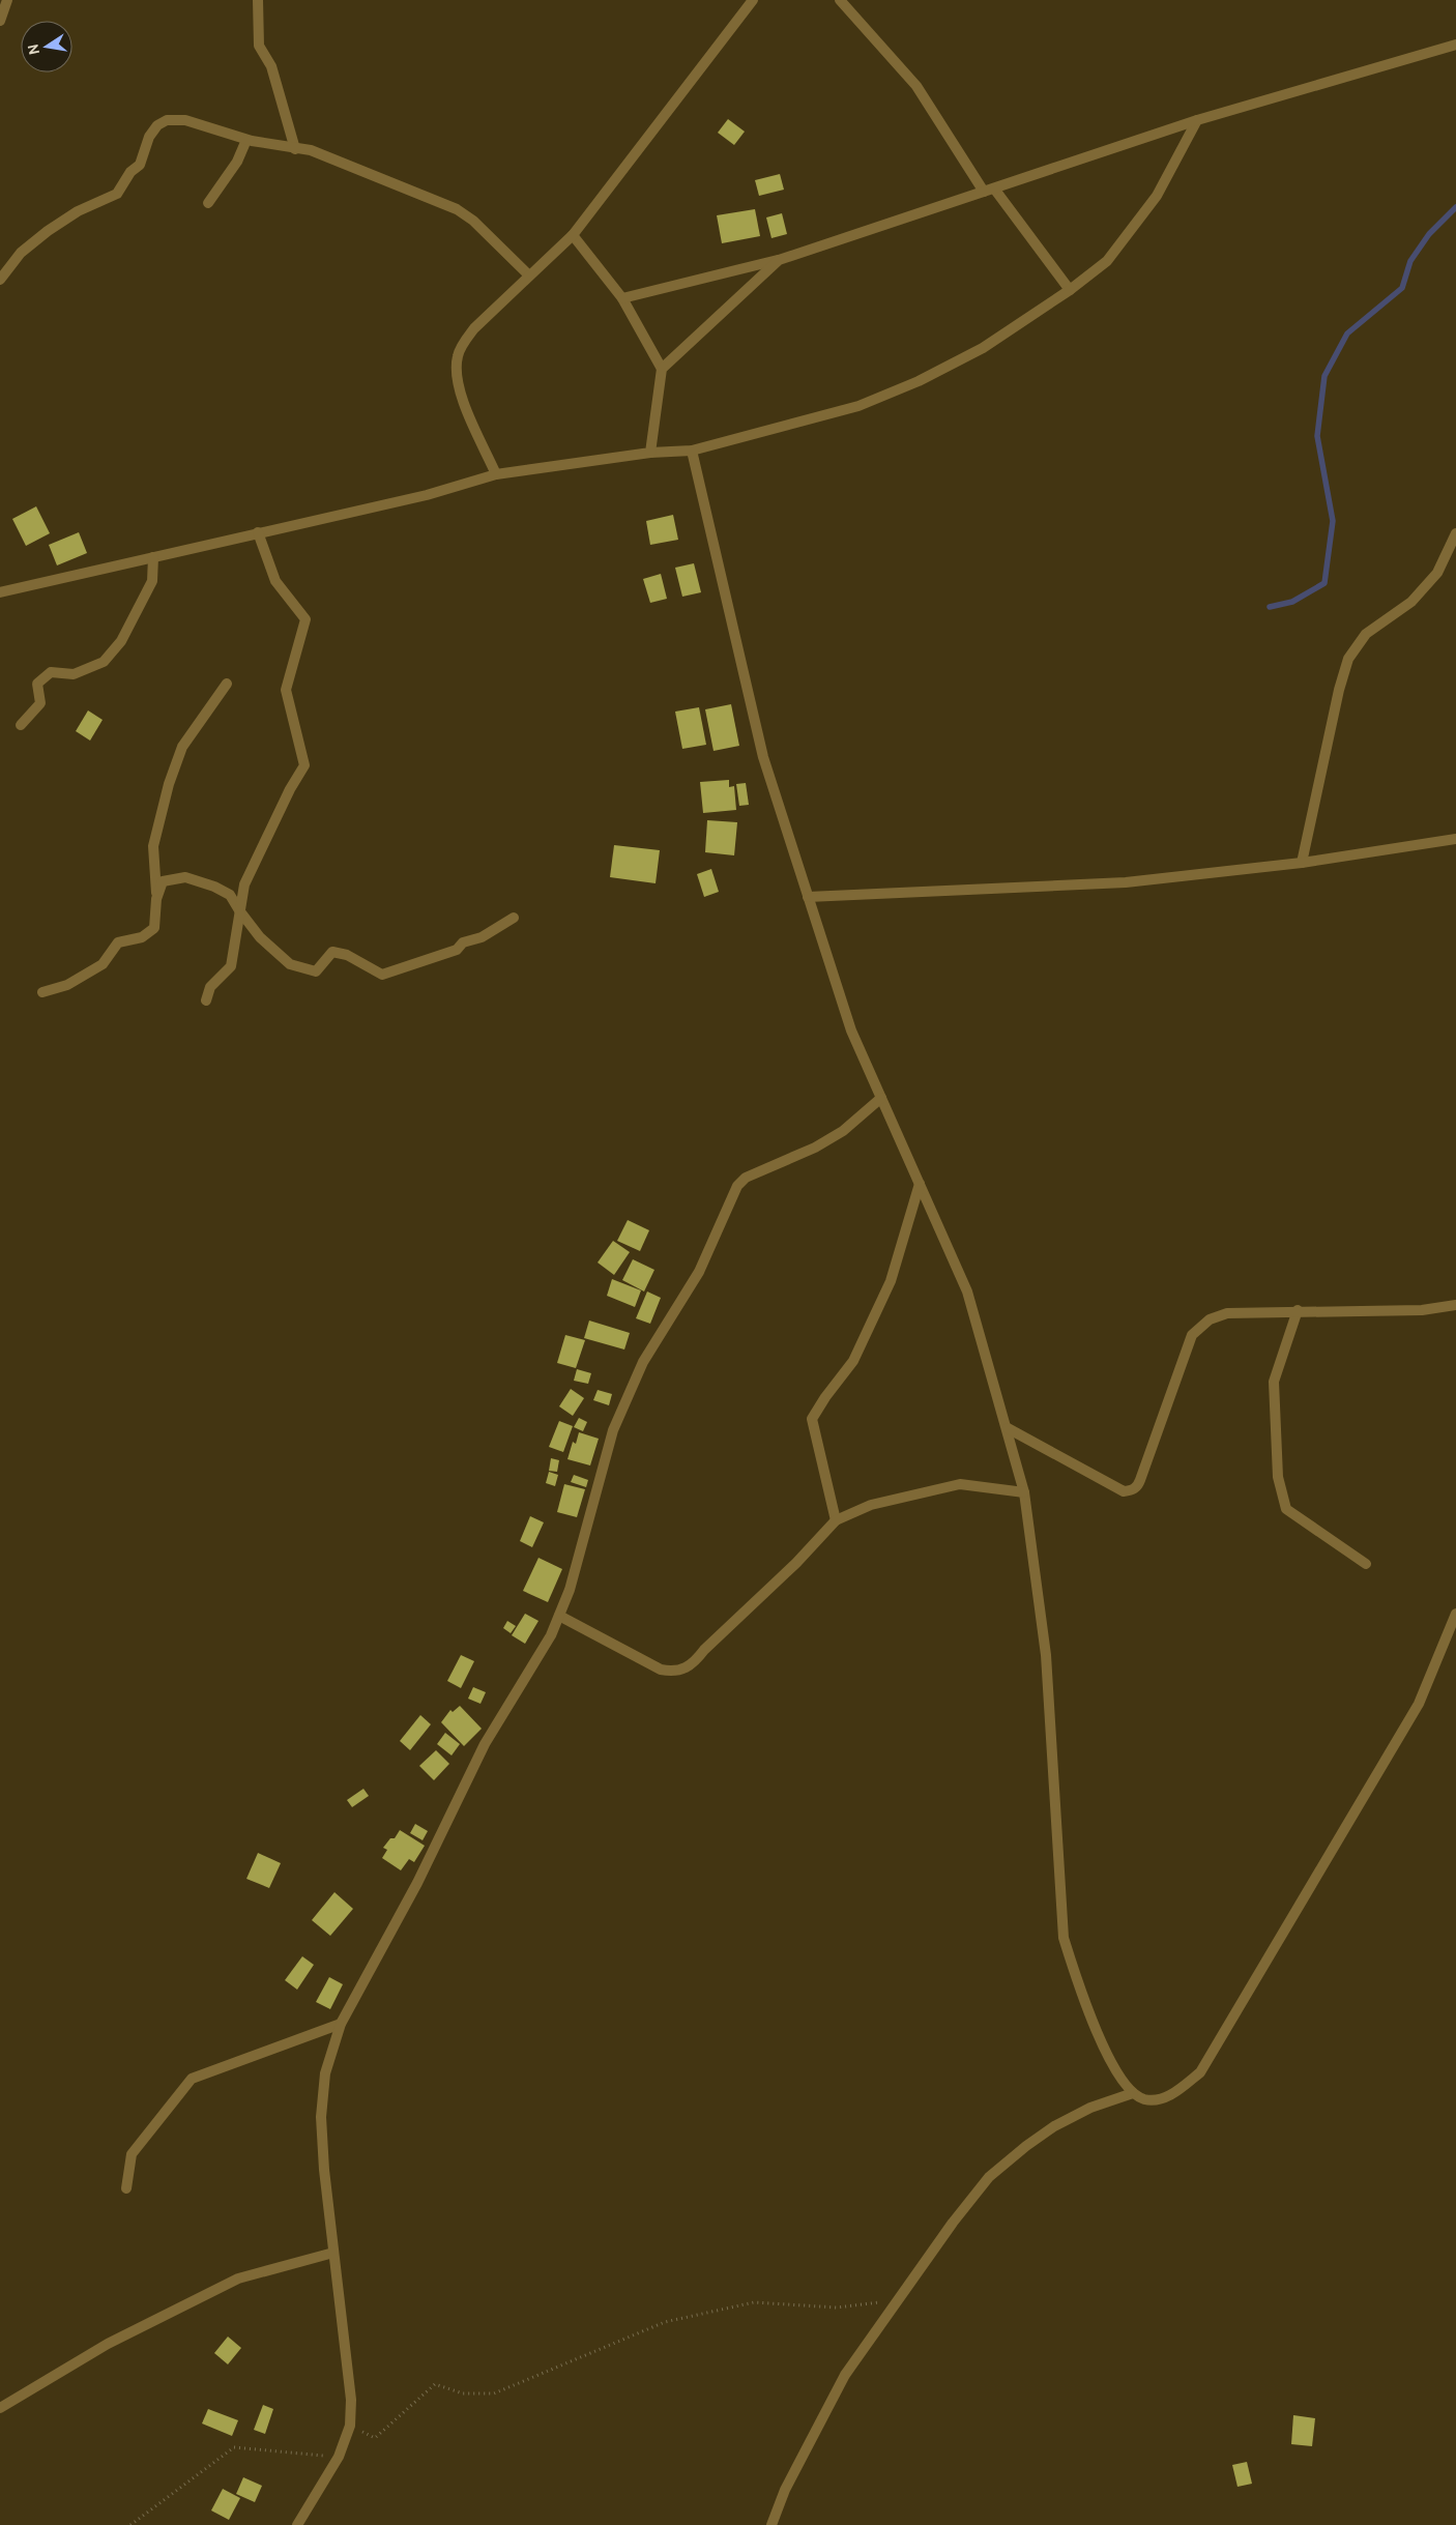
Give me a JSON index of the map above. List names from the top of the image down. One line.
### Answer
{"north":"left"}
